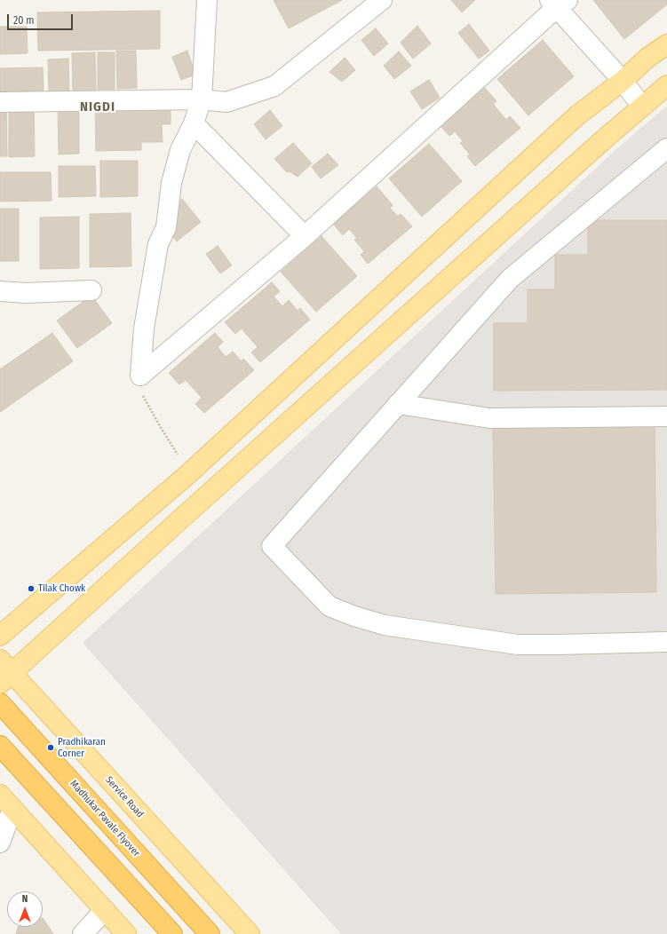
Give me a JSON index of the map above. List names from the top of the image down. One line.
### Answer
{"streets":{"highway":["Madhukar Pavale Flyover"],"main road":["Service Road"]},"districts":["NIGDI"],"places":["Tilak Chowk","Pradhikaran Corner"],"scale_bar":"20 m","north":"top"}
